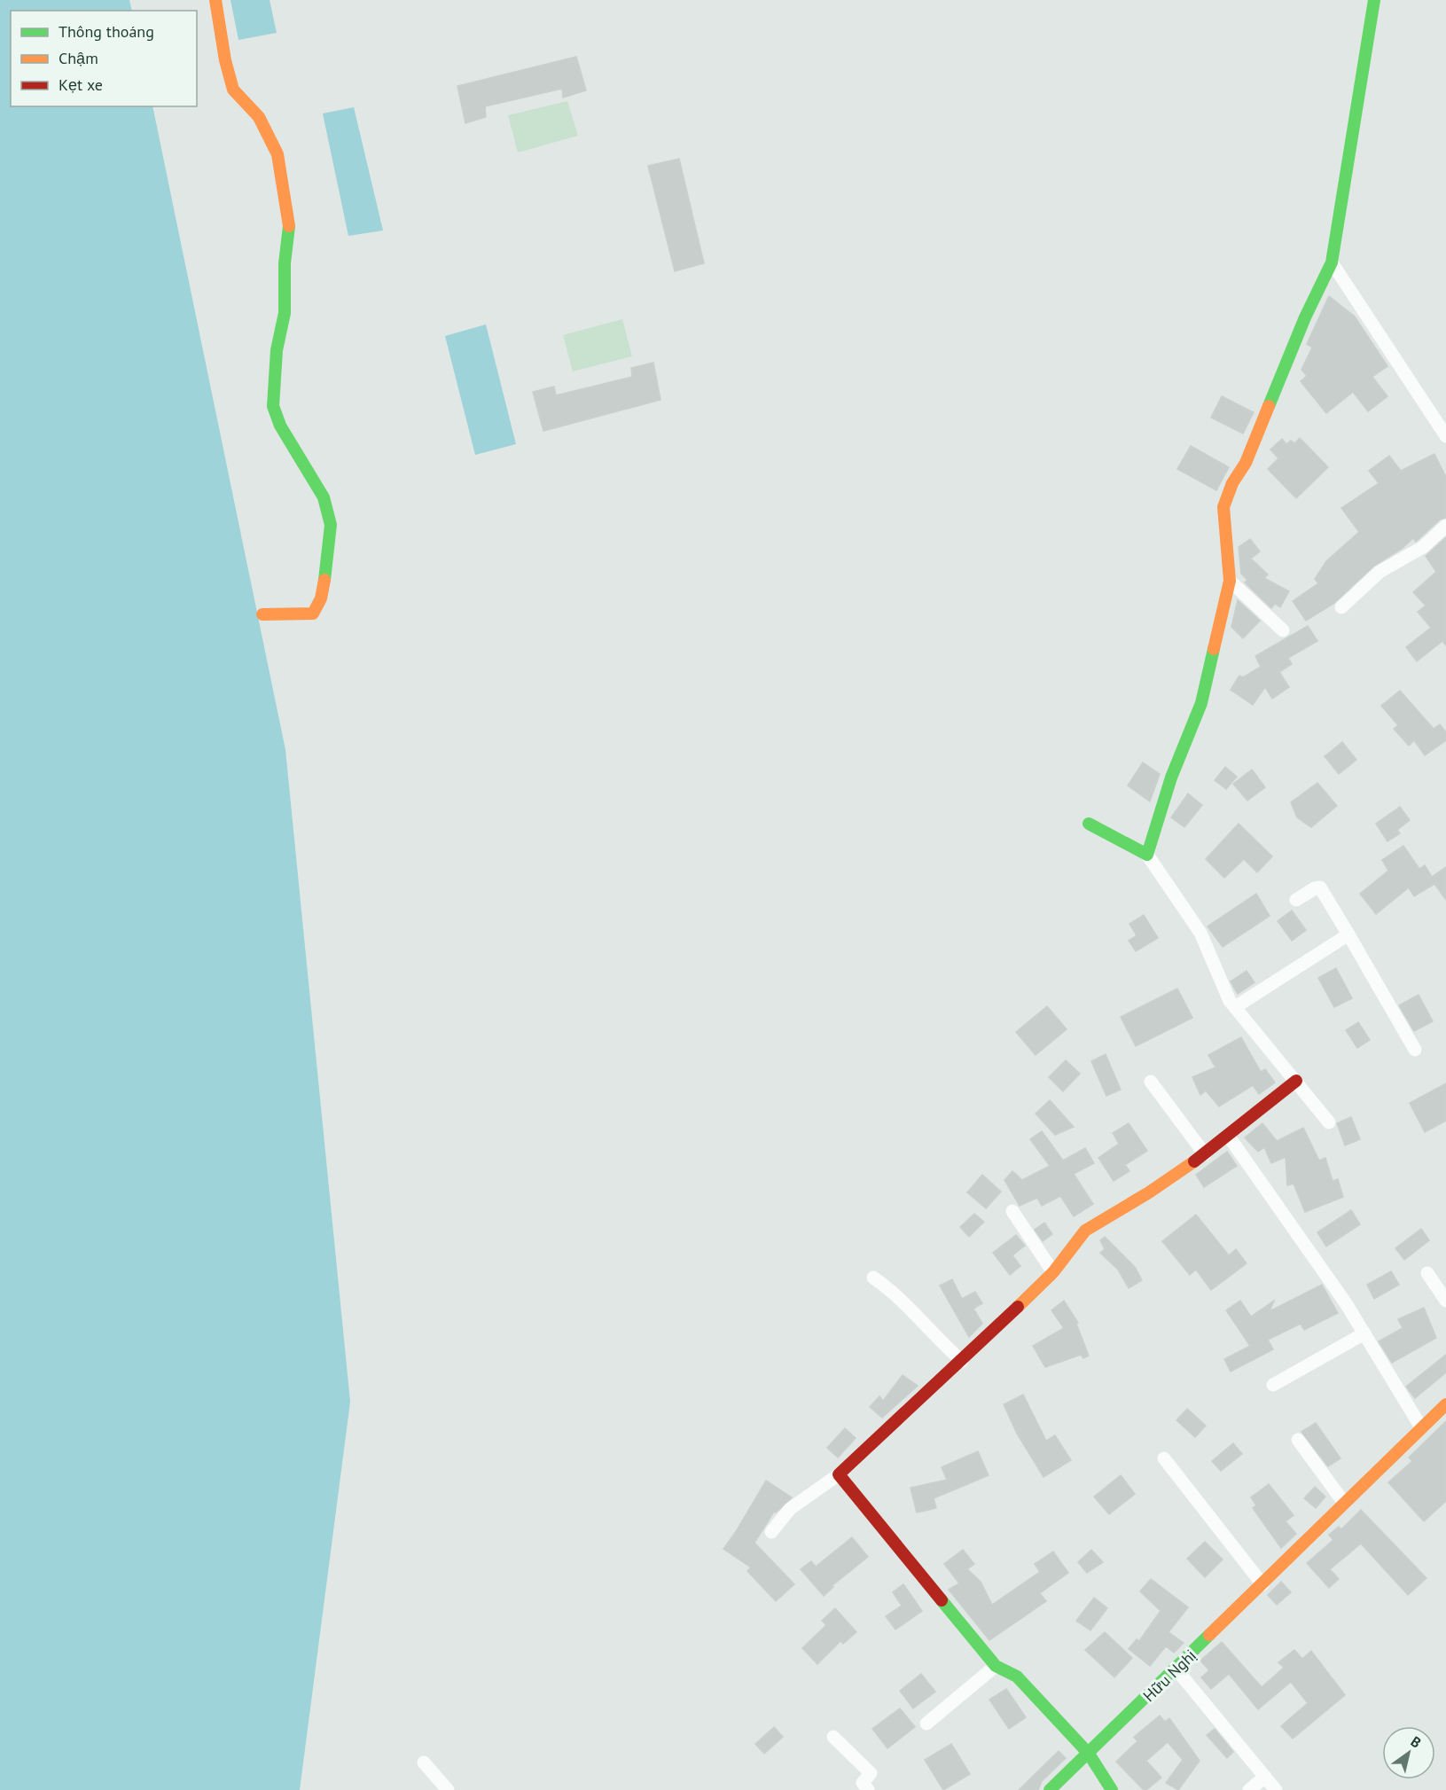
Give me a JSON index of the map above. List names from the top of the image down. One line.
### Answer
{"streets":{"street":["Hữu Nghị"]},"legend":["Thông thoáng","Chậm","Kẹt xe"],"north":"top right"}
